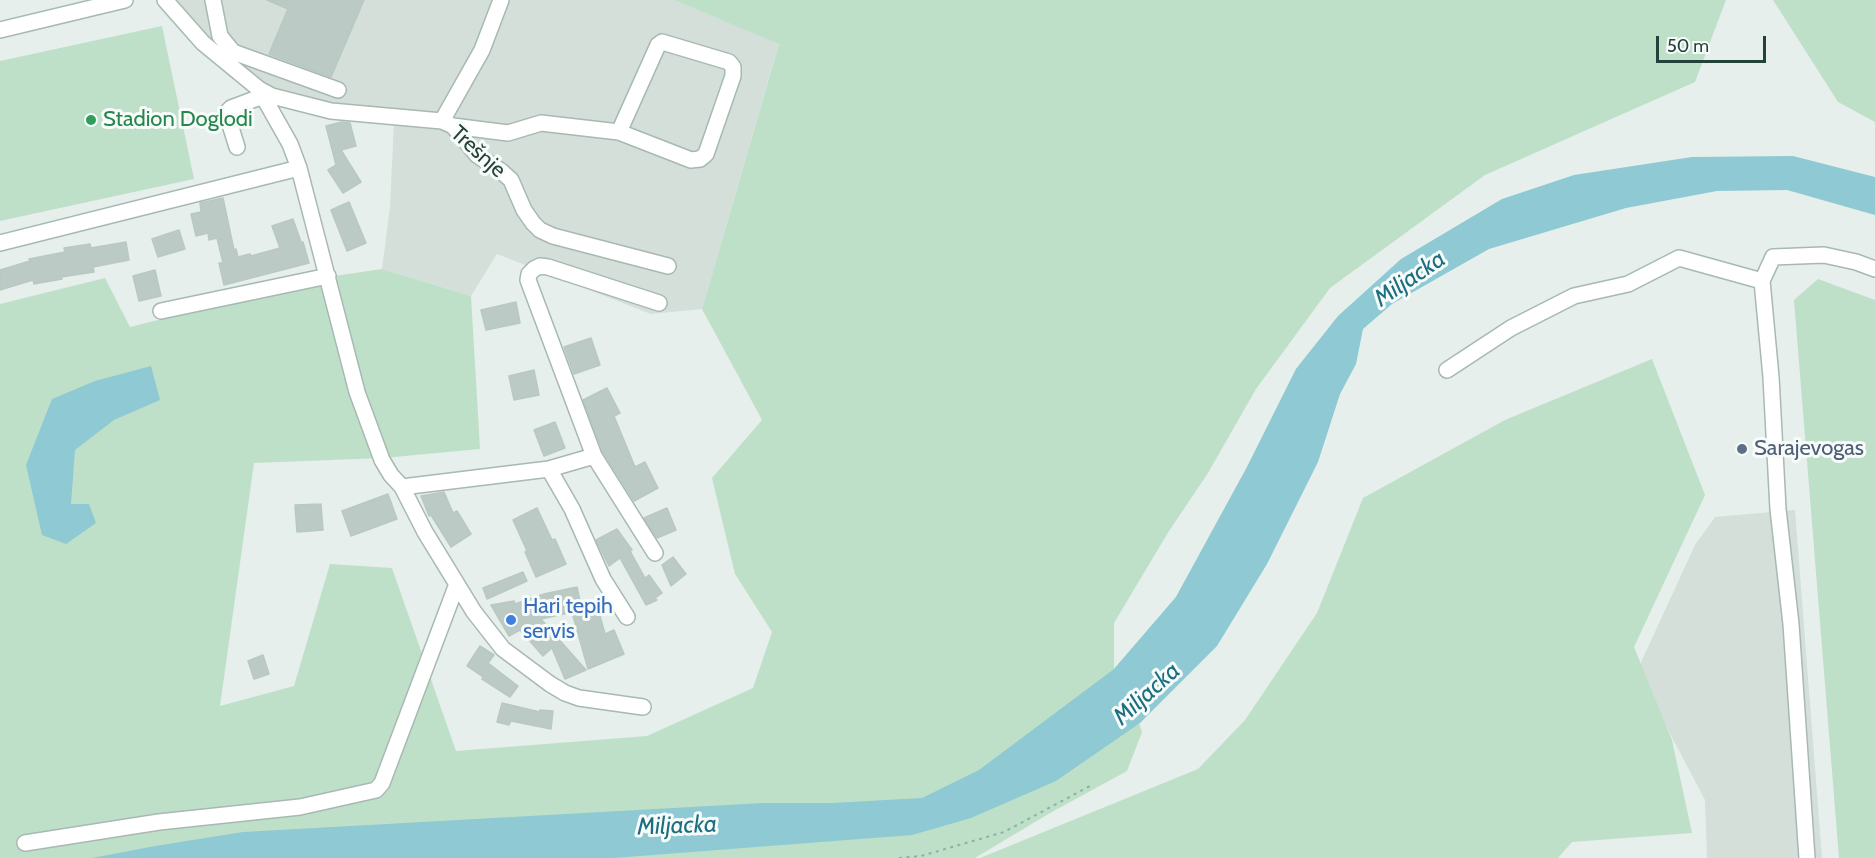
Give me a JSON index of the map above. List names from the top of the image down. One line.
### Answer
{"streets":{"street":["Trešnje"]},"water":["Miljacka"],"places":["Stadion Doglodi","Sarajevogas","Hari tepih servis"],"scale_bar":"50 m"}
